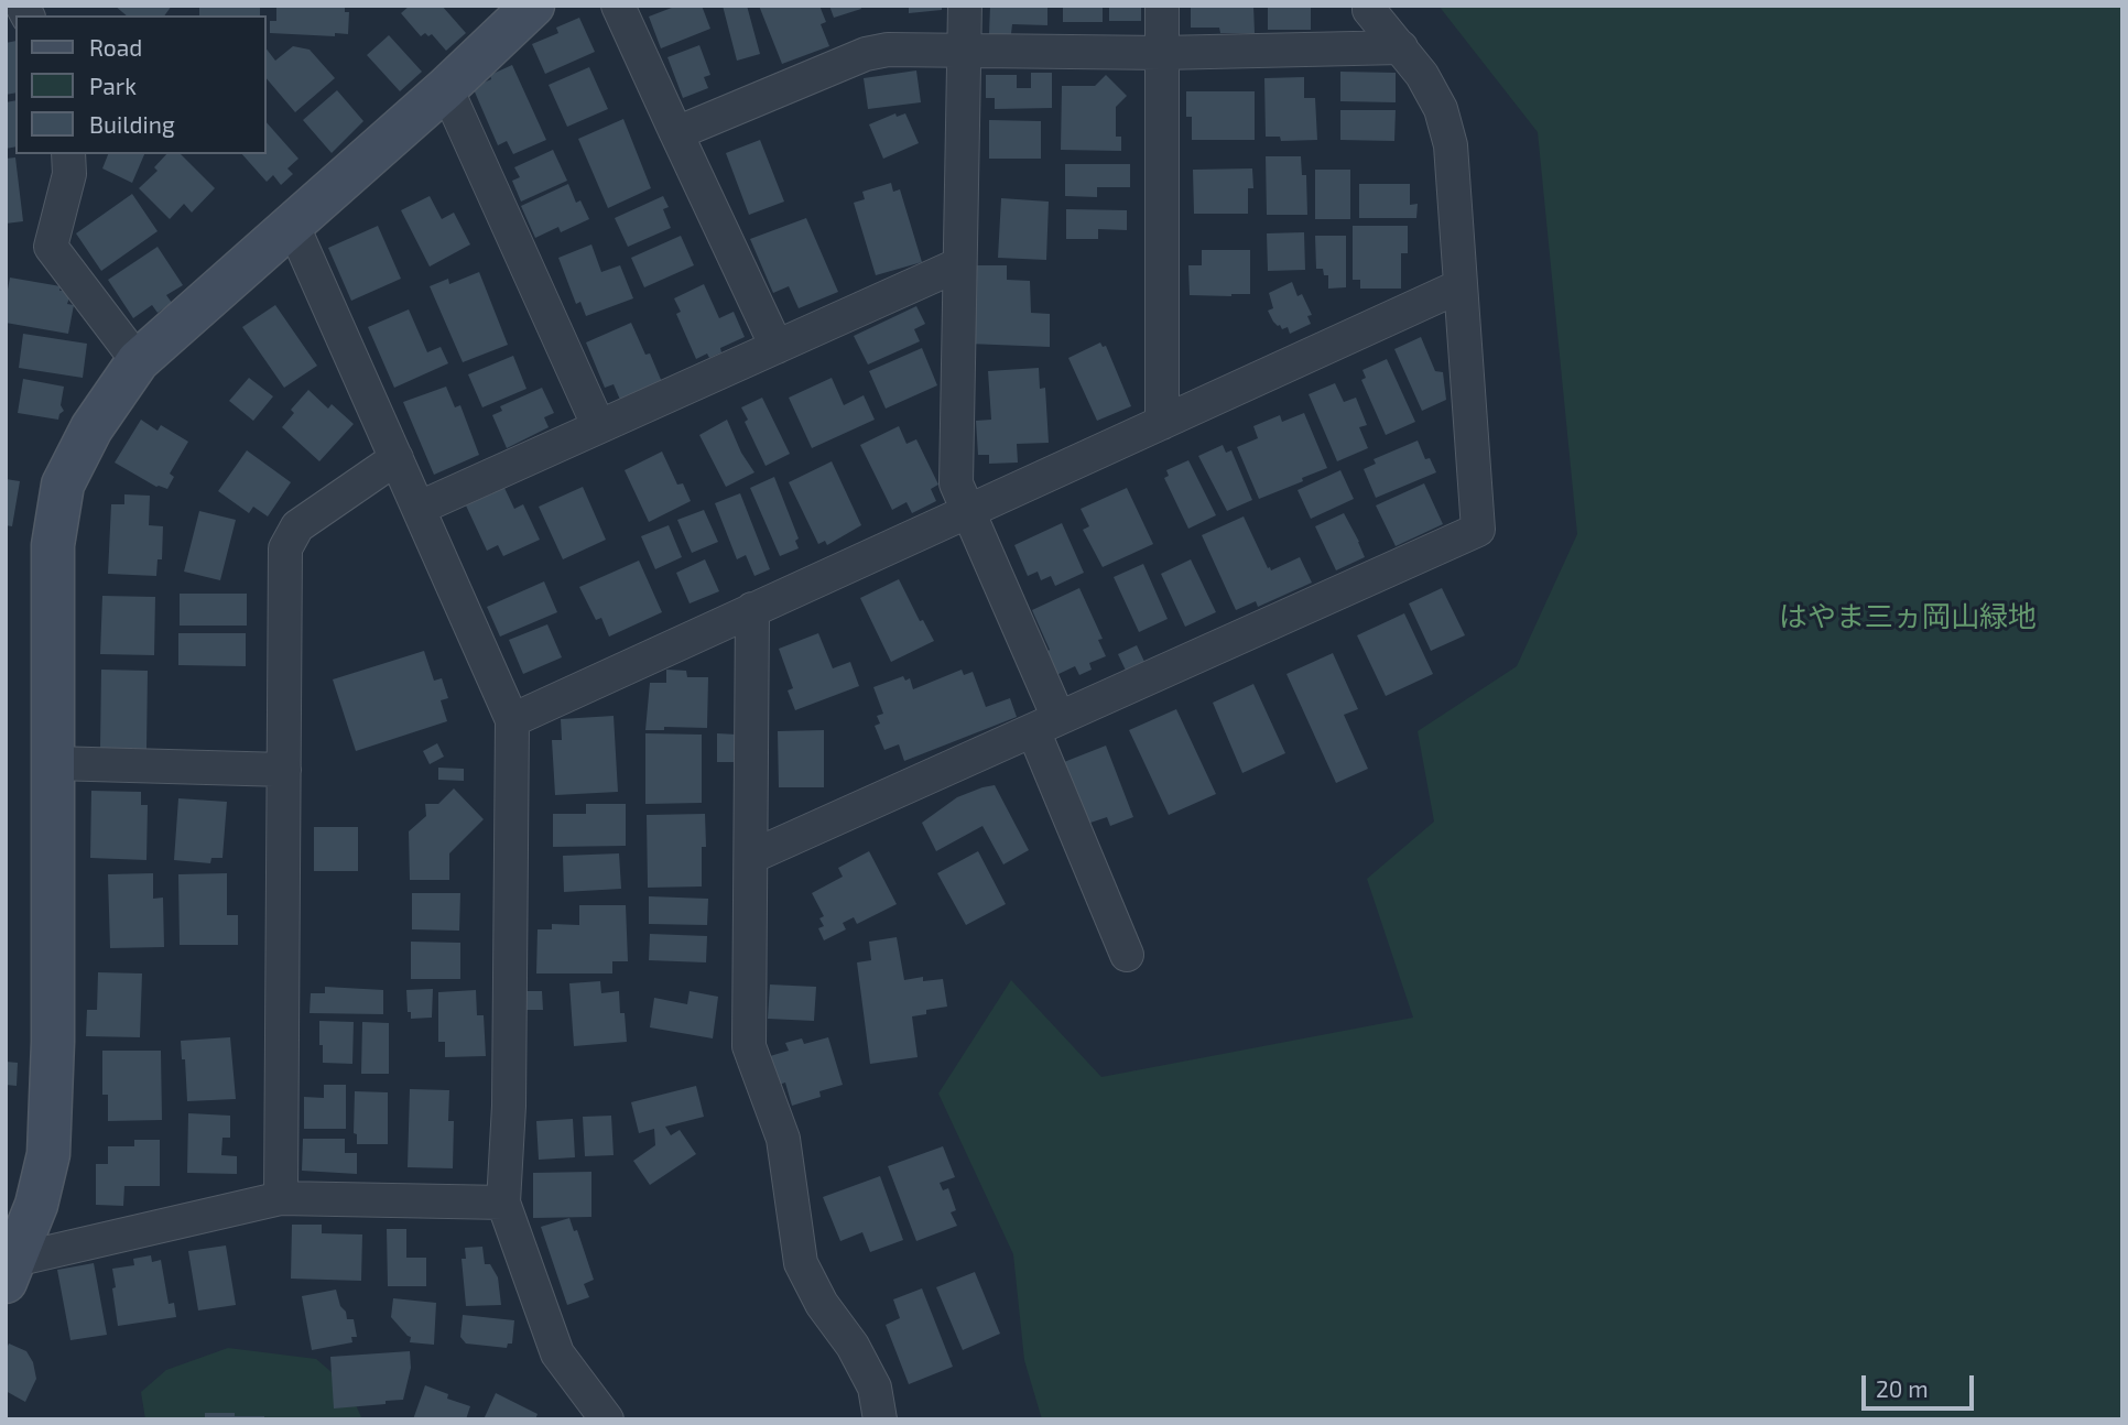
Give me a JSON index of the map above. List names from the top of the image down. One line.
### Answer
{"parks":["はやま三ヵ岡山緑地"],"legend":["Road","Park","Building"],"scale_bar":"20 m"}
